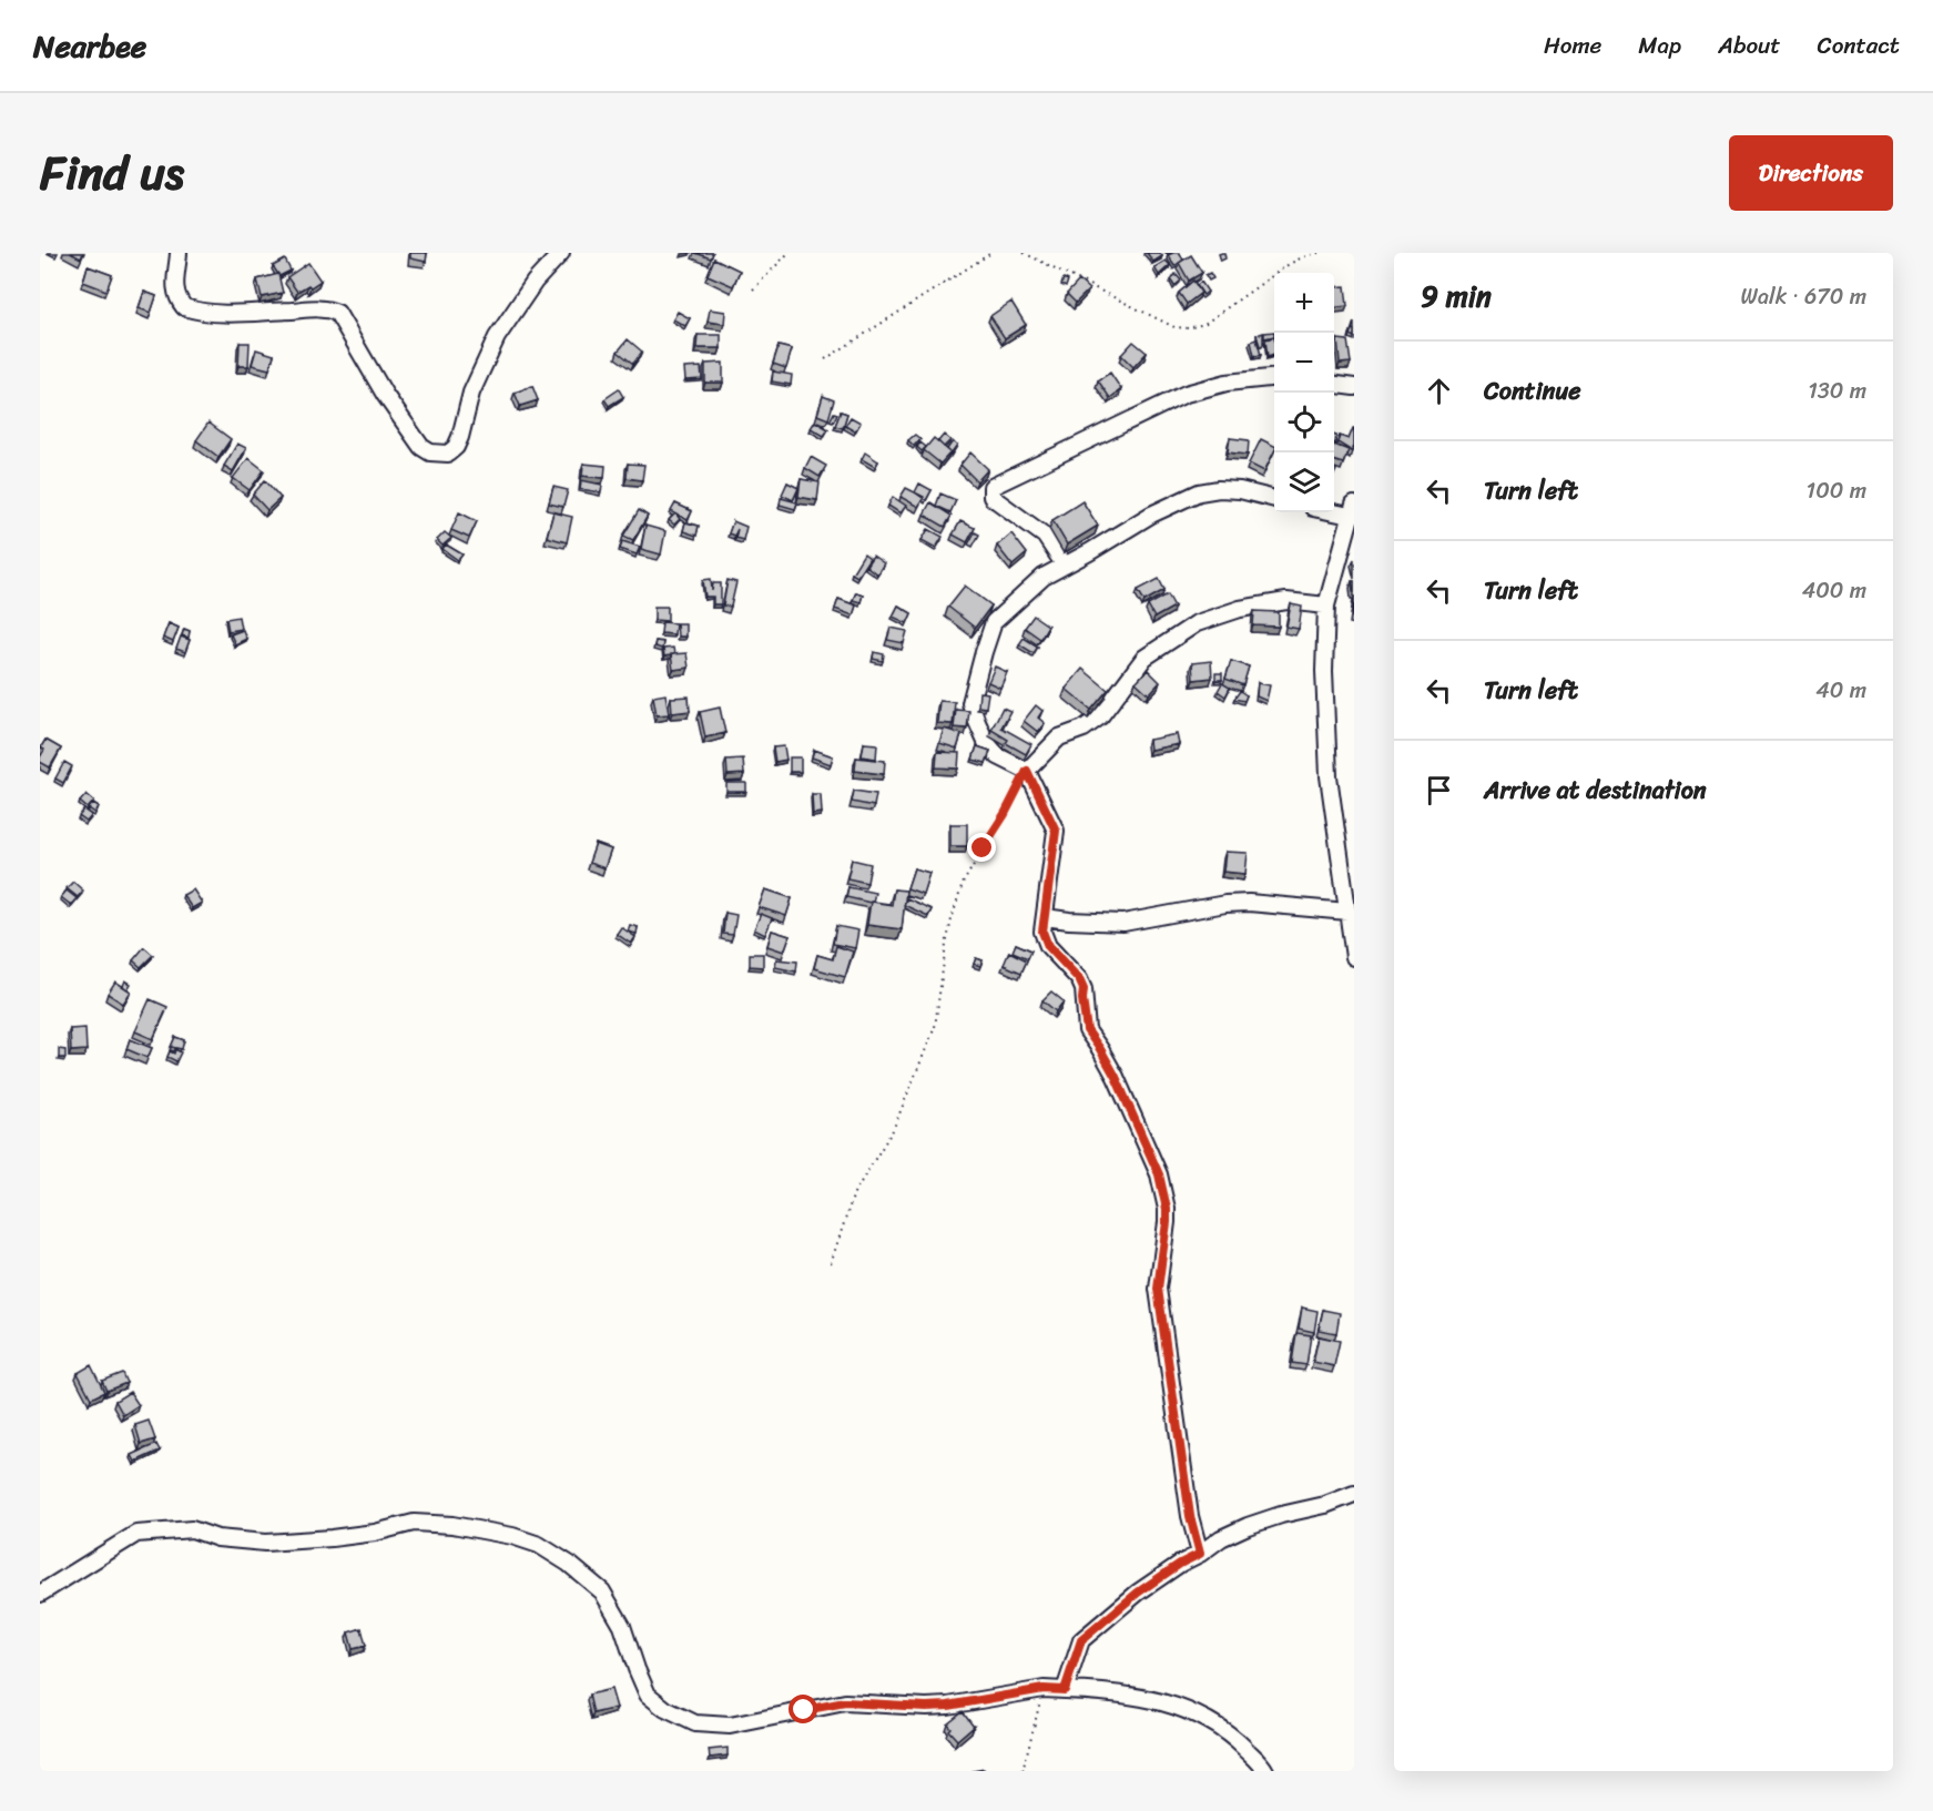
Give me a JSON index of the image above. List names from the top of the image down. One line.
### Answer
{"page":{"header":"Nearbee","nav":["Home","Map","About","Contact"],"title":"Find us","buttons":"Directions","heading":["9 min","Walk · 670 m"],"map_buttons":["+","−"],"list":[["Continue","130 m"],["Turn left","100 m"],["Turn left","400 m"],["Turn left","40 m"],"Arrive at destination"]}}
